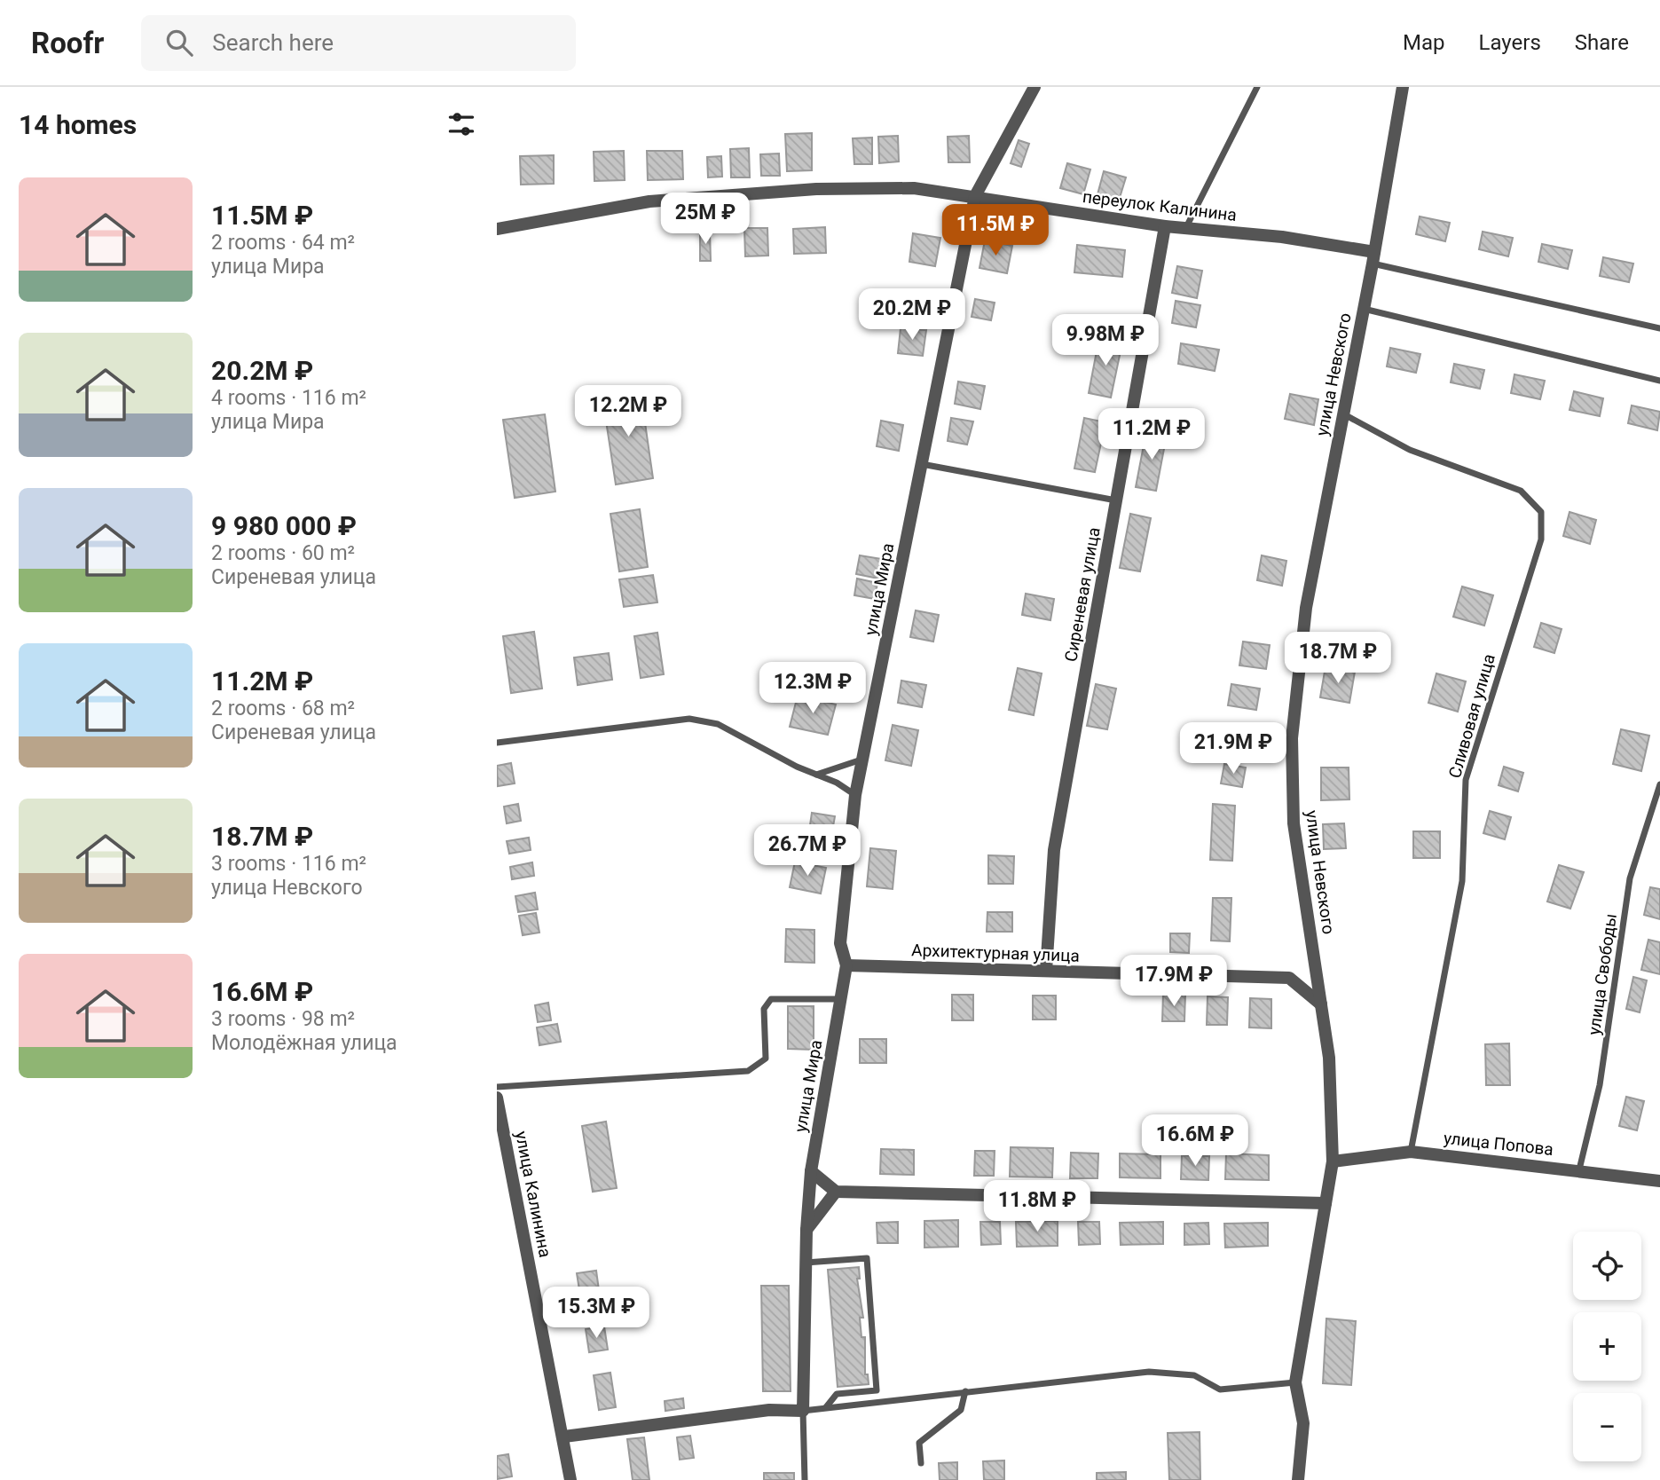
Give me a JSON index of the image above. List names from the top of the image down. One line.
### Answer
{"streets":{"street":["переулок Калинина","улица Невского","улица Мира","Сиреневая улица","Архитектурная улица","улица Попова","улица Калинина"],"lane":["Сливовая улица","улица Свободы"]},"crossings":[["переулок Калинина","улица Невского"],["переулок Калинина","улица Мира"],["переулок Калинина","Сиреневая улица"],["улица Невского","Сливовая улица"],["улица Невского","Архитектурная улица"],["улица Невского","улица Попова"],["улица Мира","Архитектурная улица"],["Сиреневая улица","Архитектурная улица"],["Сливовая улица","улица Попова"],["улица Свободы","улица Попова"]],"page":{"header":"Roofr","search":"Search here","nav":["Map","Layers","Share"],"heading":"14 homes","list":[{"name":"11.5M ₽","note":"2 rooms · 64 m² · улица Мира"},{"name":"20.2M ₽","note":"4 rooms · 116 m² · улица Мира"},{"name":"9 980 000 ₽","note":"2 rooms · 60 m² · Сиреневая улица"},{"name":"11.2M ₽","note":"2 rooms · 68 m² · Сиреневая улица"},{"name":"18.7M ₽","note":"3 rooms · 116 m² · улица Невского"},{"name":"16.6M ₽","note":"3 rooms · 98 m² · Молодёжная улица"}],"price":["25M ₽","11.5M ₽","20.2M ₽","9.98M ₽","12.2M ₽","11.2M ₽","18.7M ₽","12.3M ₽","21.9M ₽","26.7M ₽","17.9M ₽","16.6M ₽","11.8M ₽","15.3M ₽"],"map_buttons":["+","−"]}}
